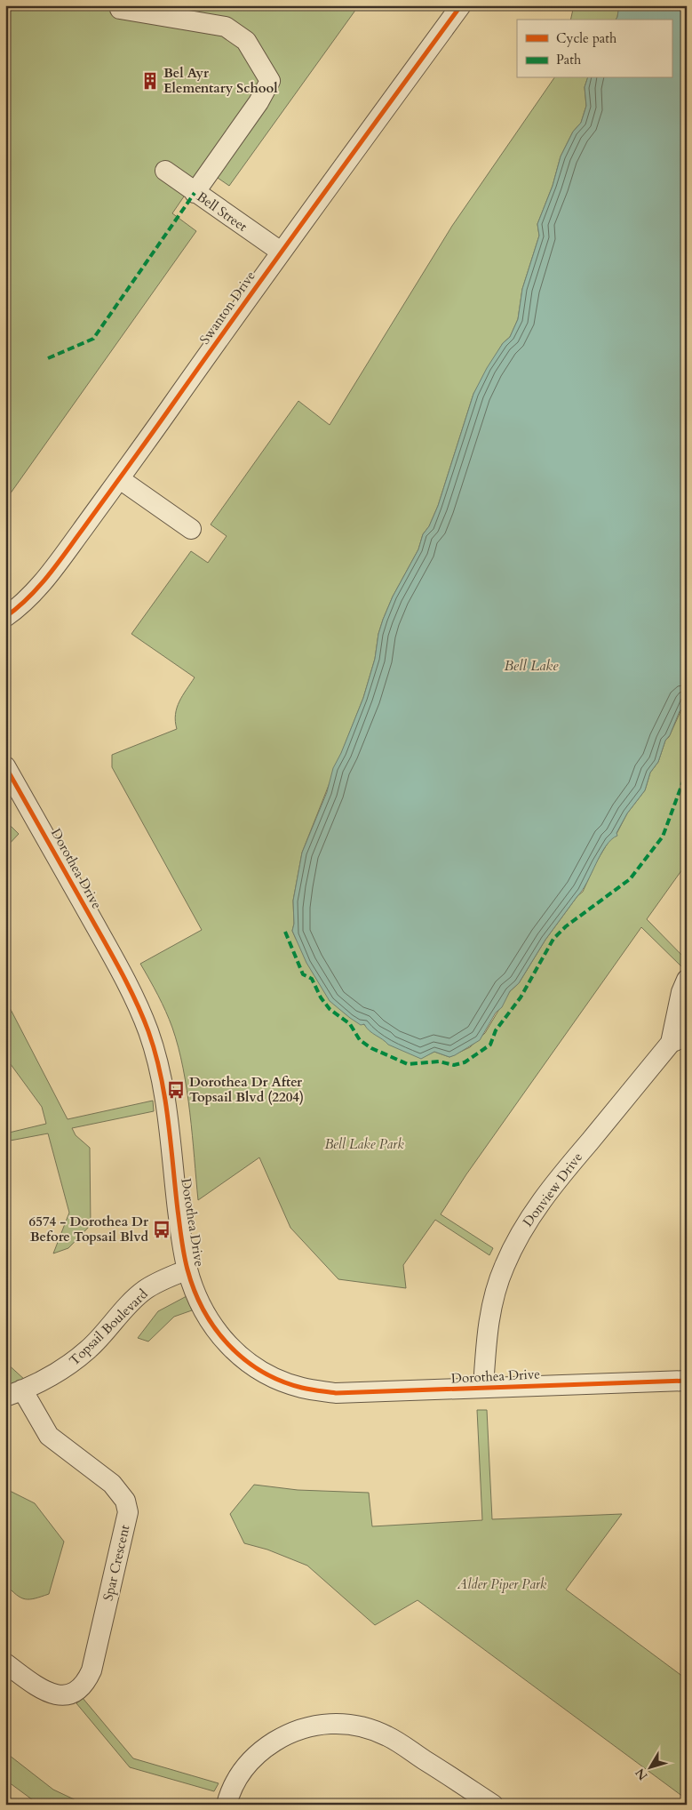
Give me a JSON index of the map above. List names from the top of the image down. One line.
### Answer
{"streets":{"street":["Bell Street","Swanton Drive","Dorothea Drive","Donview Drive","Topsail Boulevard","Spar Crescent"]},"crossings":[["Bell Street","Swanton Drive"],["Dorothea Drive","Donview Drive"],["Dorothea Drive","Topsail Boulevard"],["Topsail Boulevard","Spar Crescent"]],"water":["Bell Lake"],"parks":["Bell Lake Park","Alder Piper Park"],"places":{"building":["Bel Ayr Elementary School"],"bus stop":["Dorothea Dr After Topsail Blvd (2204)","6574 - Dorothea Dr Before Topsail Blvd"]},"legend":["Cycle path","Path"],"north":"bottom left"}
